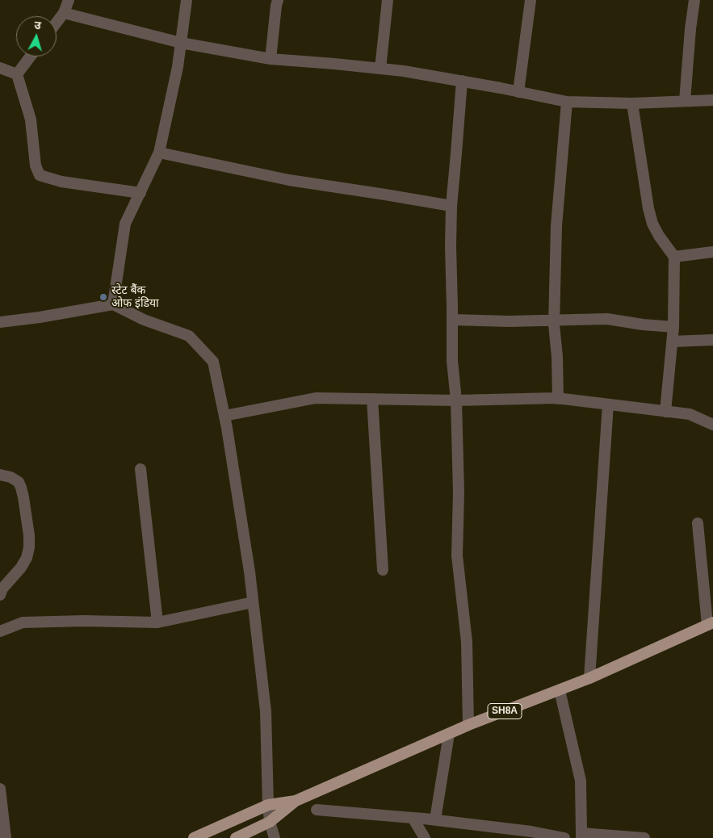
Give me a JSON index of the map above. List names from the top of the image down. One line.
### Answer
{"streets":{"main road":["SH8A"]},"places":["स्टेट बेैंक ओफ इंडिया"],"north":"top"}
